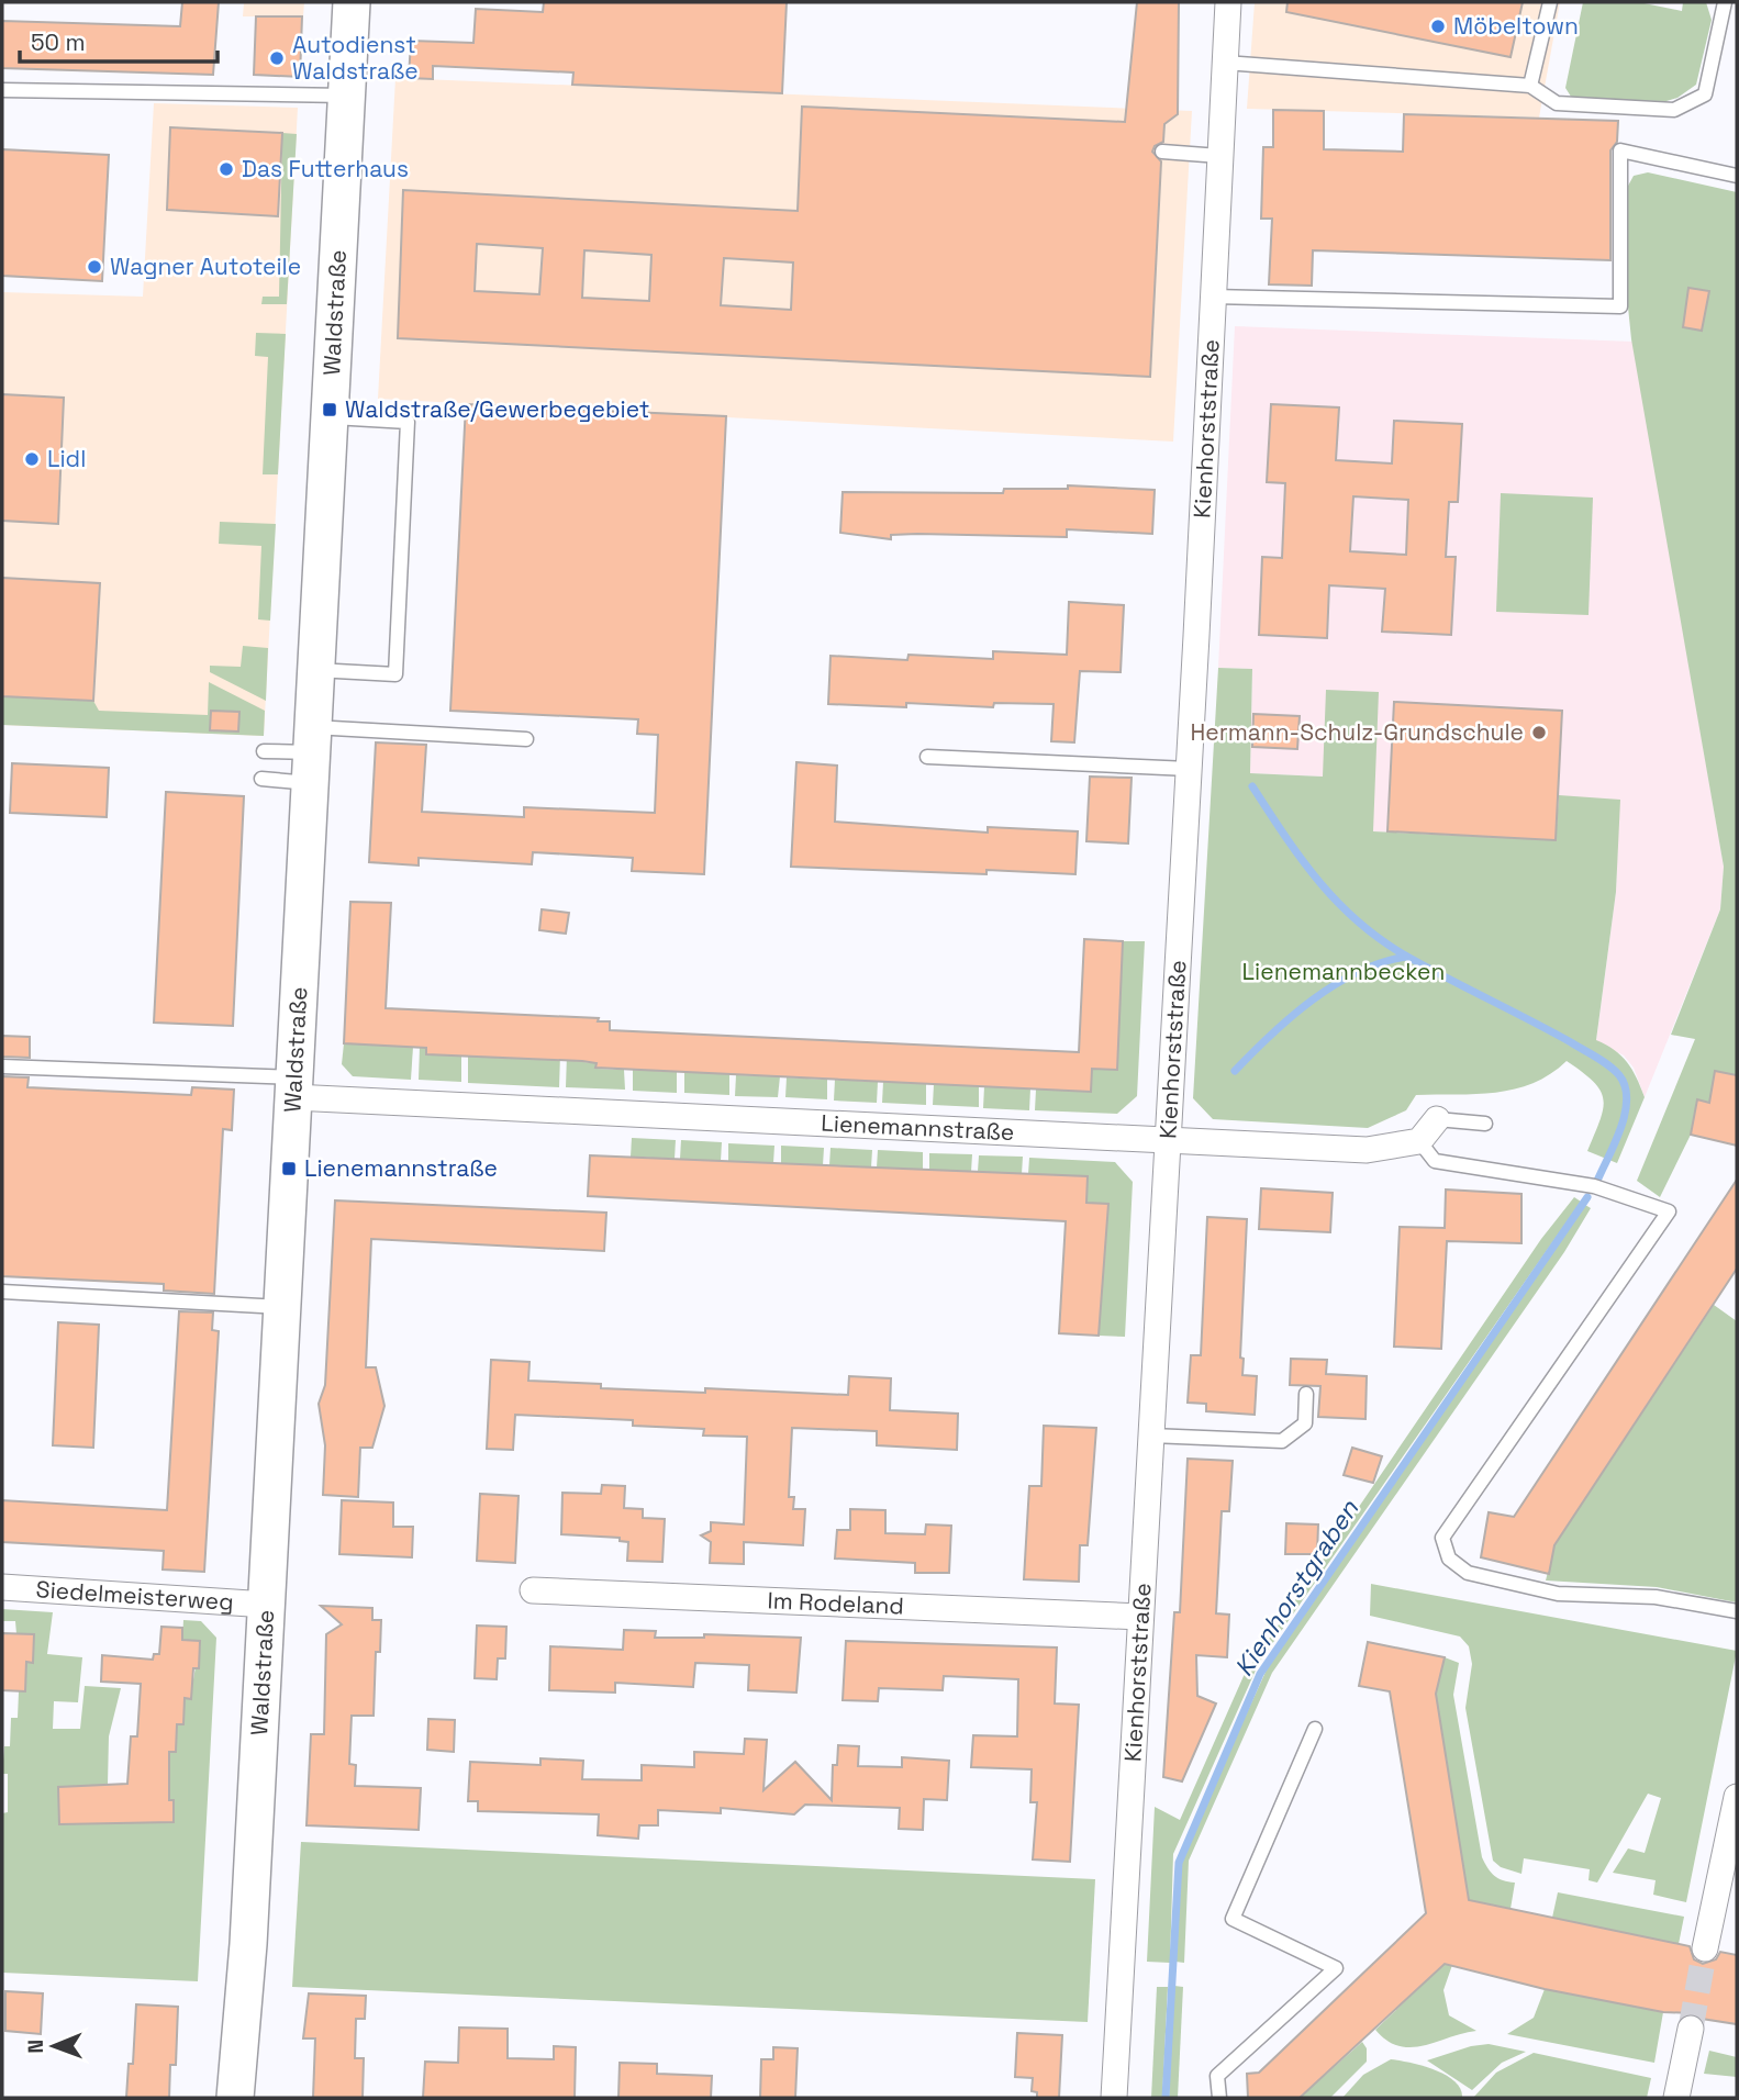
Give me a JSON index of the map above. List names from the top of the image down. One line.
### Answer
{"streets":{"main road":["Waldstraße"],"street":["Kienhorststraße","Lienemannstraße","Siedelmeisterweg","Im Rodeland"]},"crossings":[["Waldstraße","Lienemannstraße"],["Waldstraße","Siedelmeisterweg"],["Kienhorststraße","Lienemannstraße"],["Kienhorststraße","Im Rodeland"]],"water":["Kienhorstgraben"],"parks":["Lienemannbecken"],"places":{"other":["Möbeltown","Autodienst Waldstraße","Das Futterhaus","Wagner Autoteile","Lidl","Hermann-Schulz-Grundschule"],"transit":["Waldstraße/Gewerbegebiet","Lienemannstraße"]},"scale_bar":"50 m","north":"left"}
